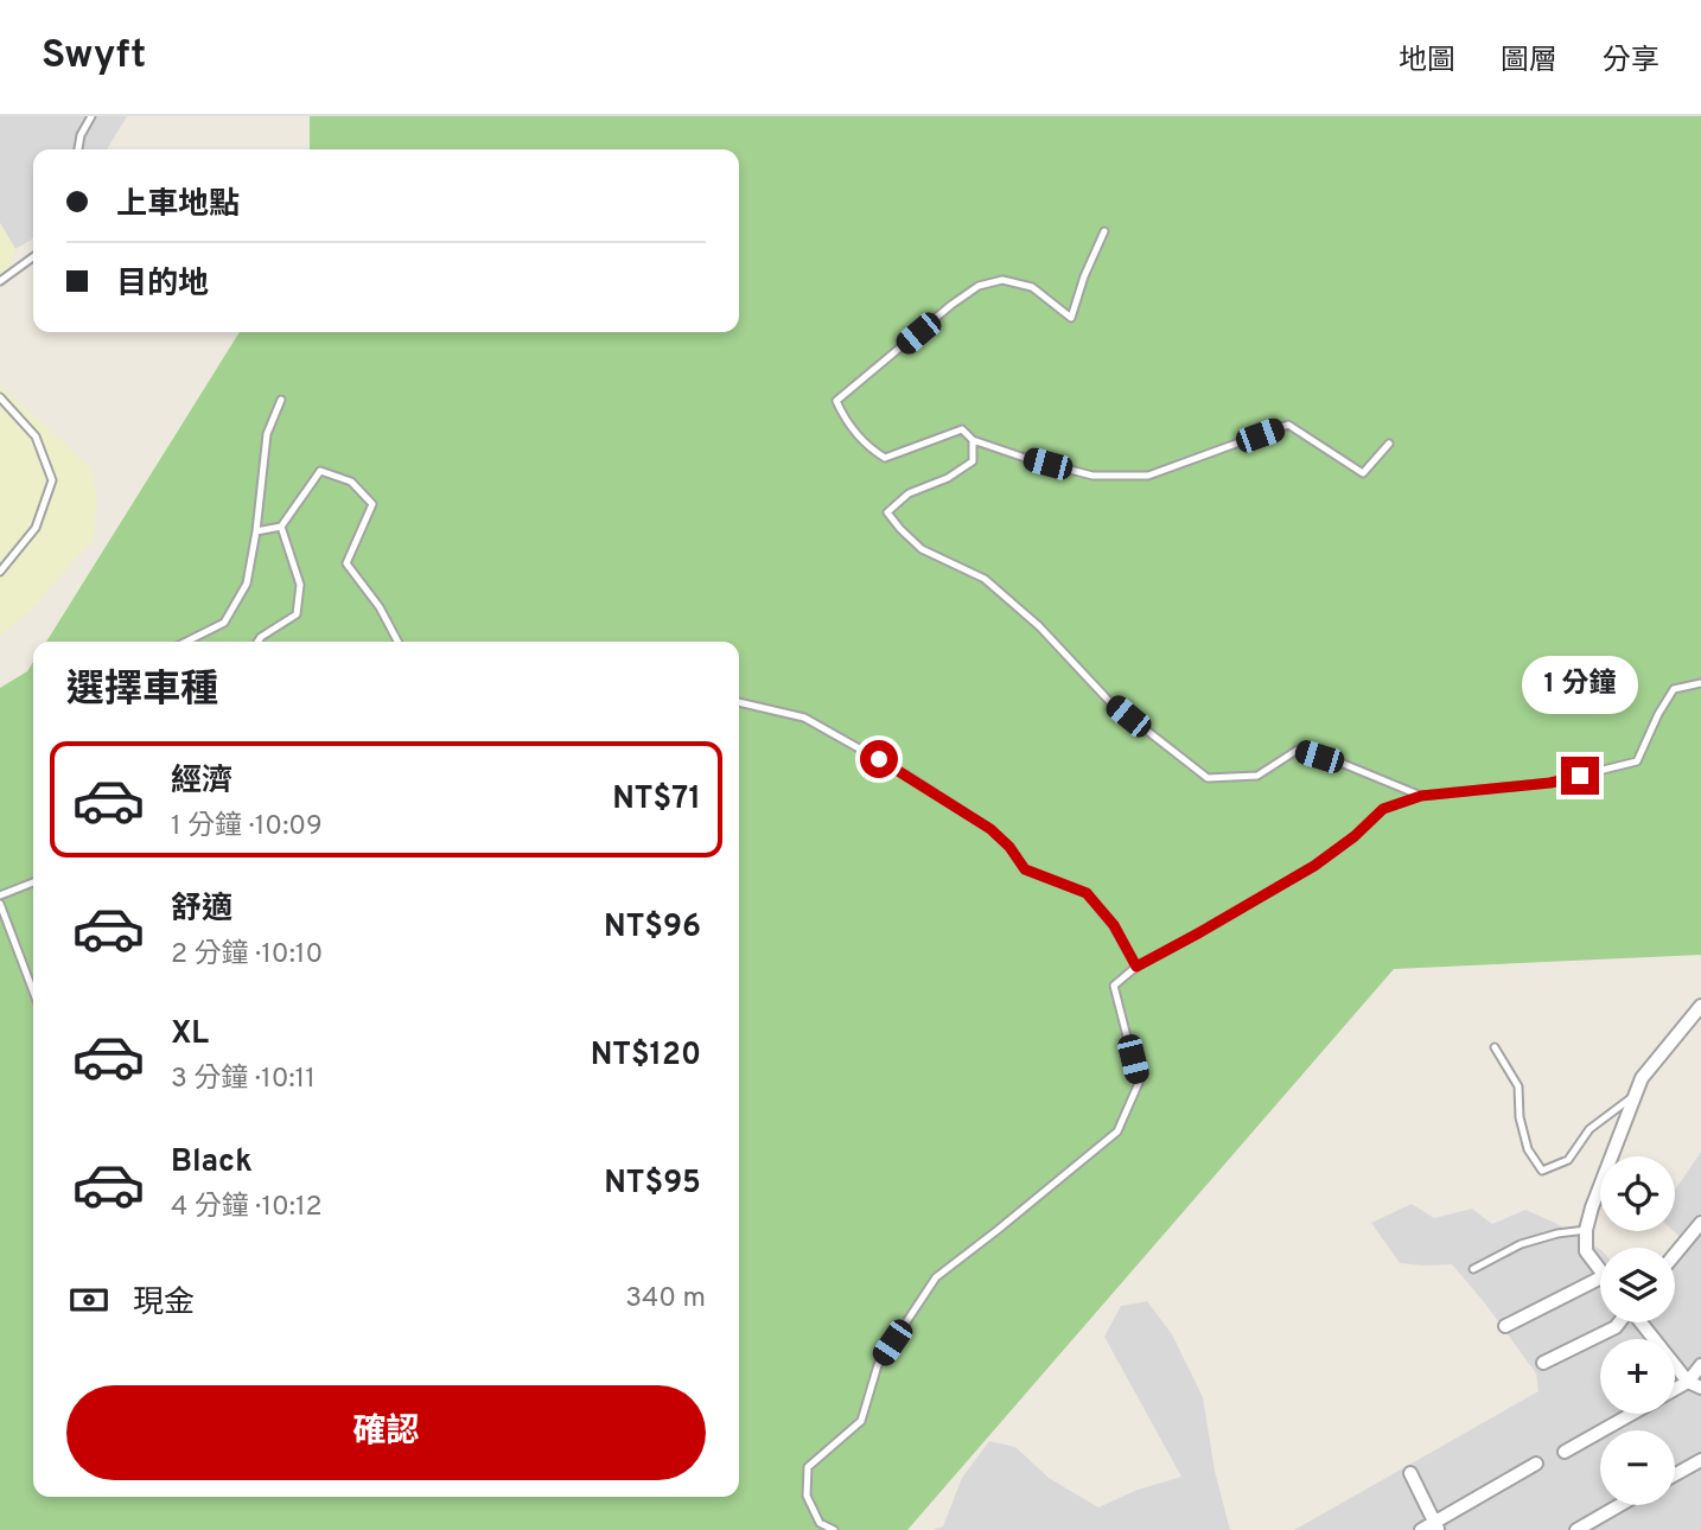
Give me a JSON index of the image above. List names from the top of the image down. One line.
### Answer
{"page":{"header":"Swyft","nav":["地圖","圖層","分享"],"banner":["上車地點","目的地"],"heading":"選擇車種","bubble":"1 分鐘","list":[{"name":"經濟","note":"1 分鐘 · 10:09","value":"NT$71"},{"name":"舒適","note":"2 分鐘 · 10:10","value":"NT$96"},{"name":"XL","note":"3 分鐘 · 10:11","value":"NT$120"},{"name":"Black","note":"4 分鐘 · 10:12","value":"NT$95"}],"map_buttons":["+","−"],"pay":["現金","340 m"],"buttons":"確認"}}
